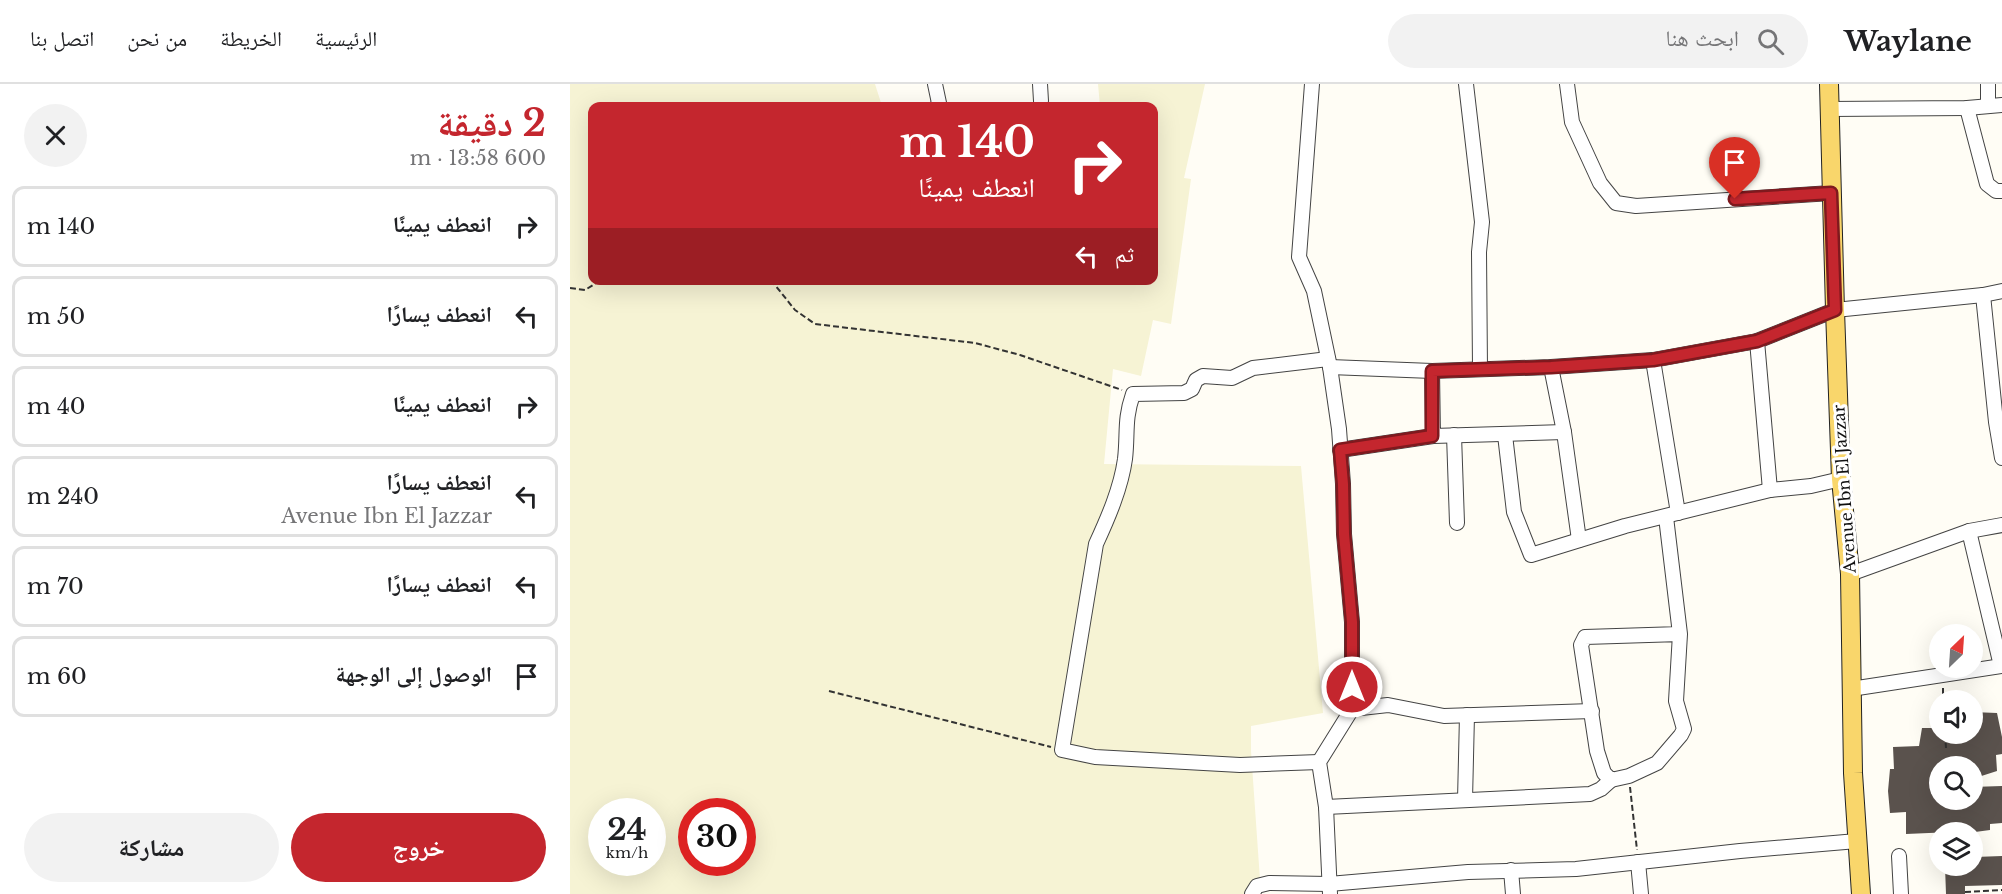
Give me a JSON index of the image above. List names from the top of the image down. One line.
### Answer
{"streets":{"main road":["Avenue Ibn El Jazzar"]},"north":"top right","page":{"header":"Waylane","search":"ابحث هنا","nav":["الرئيسية","الخريطة","من نحن","اتصل بنا"],"heading":["2 دقيقة","600 m · 13:58"],"turn":["140 m","انعطف يمينًا"],"list":[{"name":"انعطف يمينًا","value":"140 m"},{"name":"انعطف يسارًا","value":"50 m"},{"name":"انعطف يمينًا","value":"40 m"},{"name":"انعطف يسارًا","note":"Avenue Ibn El Jazzar","value":"240 m"},{"name":"انعطف يسارًا","value":"70 m"},{"name":"الوصول إلى الوجهة","value":"60 m"}],"then":"ثم","speed":"24 km/h","limit":"30","buttons":["خروج","مشاركة"]}}
